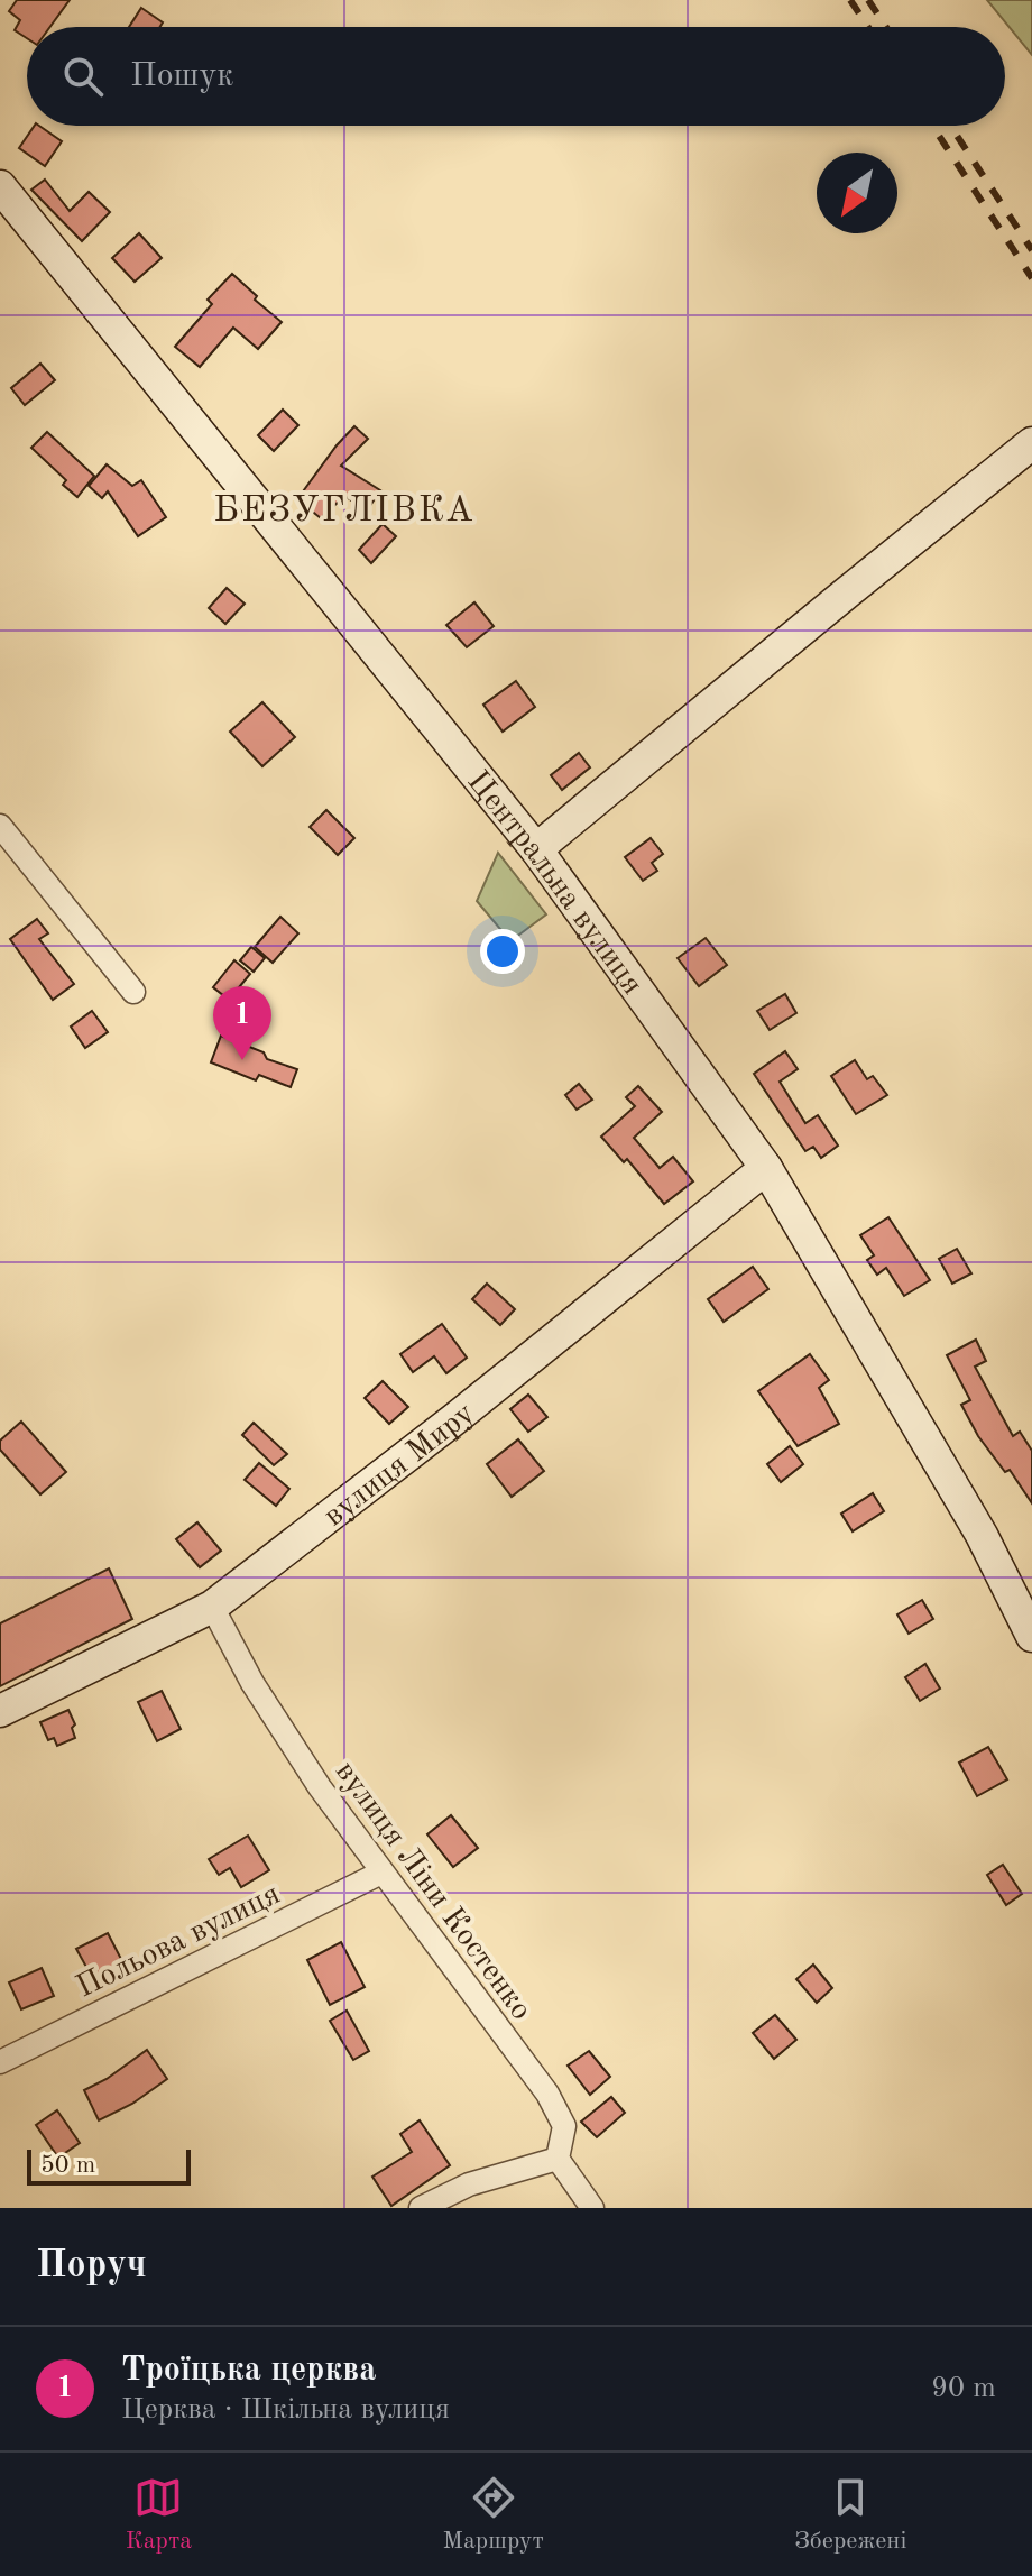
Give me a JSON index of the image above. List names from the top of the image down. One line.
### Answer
{"streets":{"street":["Центральна вулиця","вулиця Миру","вулиця Ліни Костенко","Польова вулиця"]},"crossings":[["Центральна вулиця","вулиця Миру"],["вулиця Миру","вулиця Ліни Костенко"],["вулиця Ліни Костенко","Польова вулиця"]],"districts":["БЕЗУГЛІВКА"],"scale_bar":"50 m","north":"bottom left","page":{"search":"Пошук","pins":"1","scale":"50 m","heading":"Поруч","list":[{"mark":"1","name":"Троїцька церква","note":"Церква · Шкільна вулиця","value":"90 m"}],"nav":["Карта","Маршрут","Збережені"]}}
